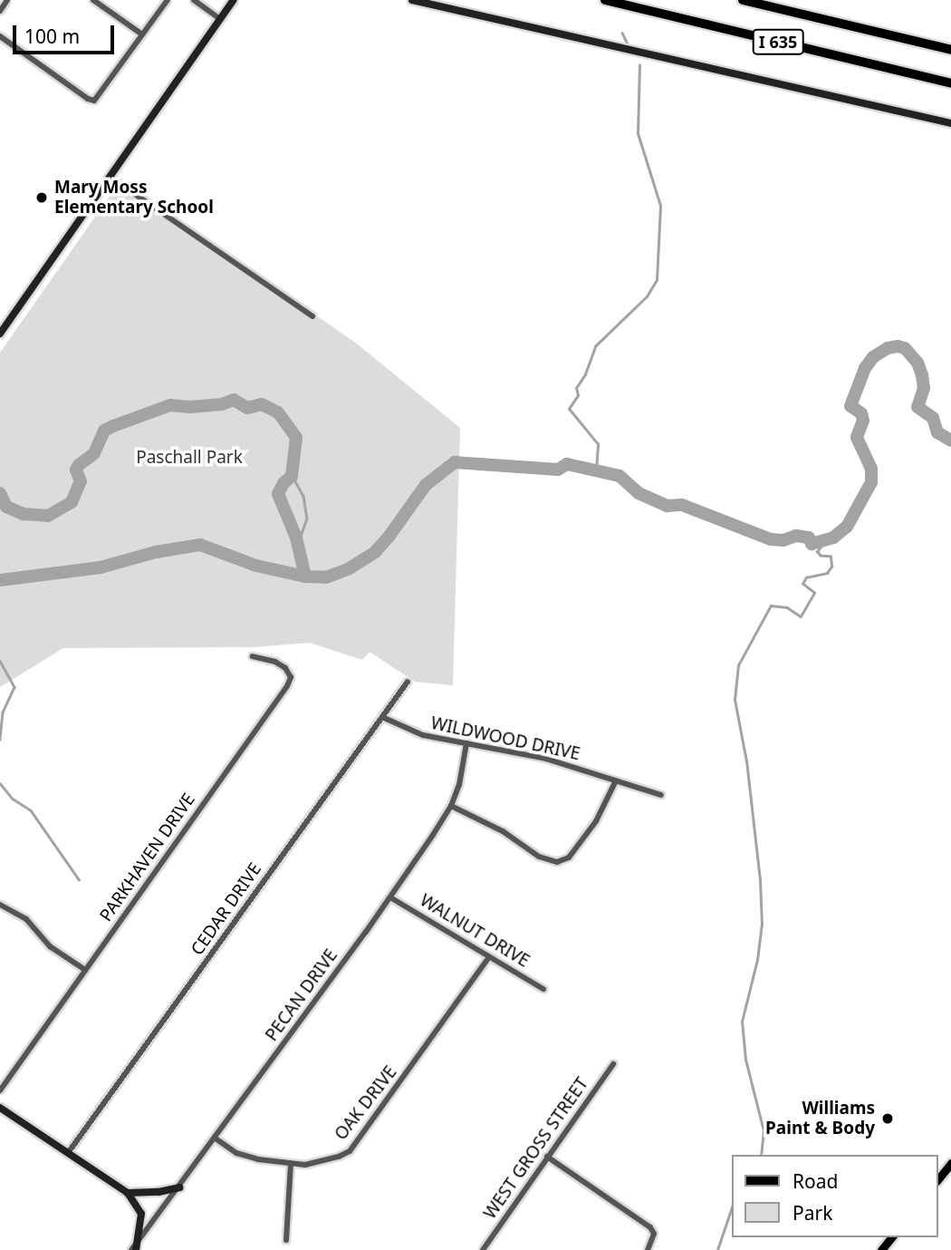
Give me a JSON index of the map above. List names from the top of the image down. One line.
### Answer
{"streets":{"highway":["I 635"],"street":["WILDWOOD DRIVE","PARKHAVEN DRIVE","CEDAR DRIVE","WALNUT DRIVE","PECAN DRIVE","OAK DRIVE","WEST GROSS STREET"]},"crossings":[["WILDWOOD DRIVE","CEDAR DRIVE"],["WILDWOOD DRIVE","PECAN DRIVE"],["WALNUT DRIVE","PECAN DRIVE"],["WALNUT DRIVE","OAK DRIVE"],["PECAN DRIVE","OAK DRIVE"]],"parks":["Paschall Park"],"places":["Mary Moss Elementary School","Williams Paint & Body"],"legend":["Road","Park"],"scale_bar":"100 m"}
